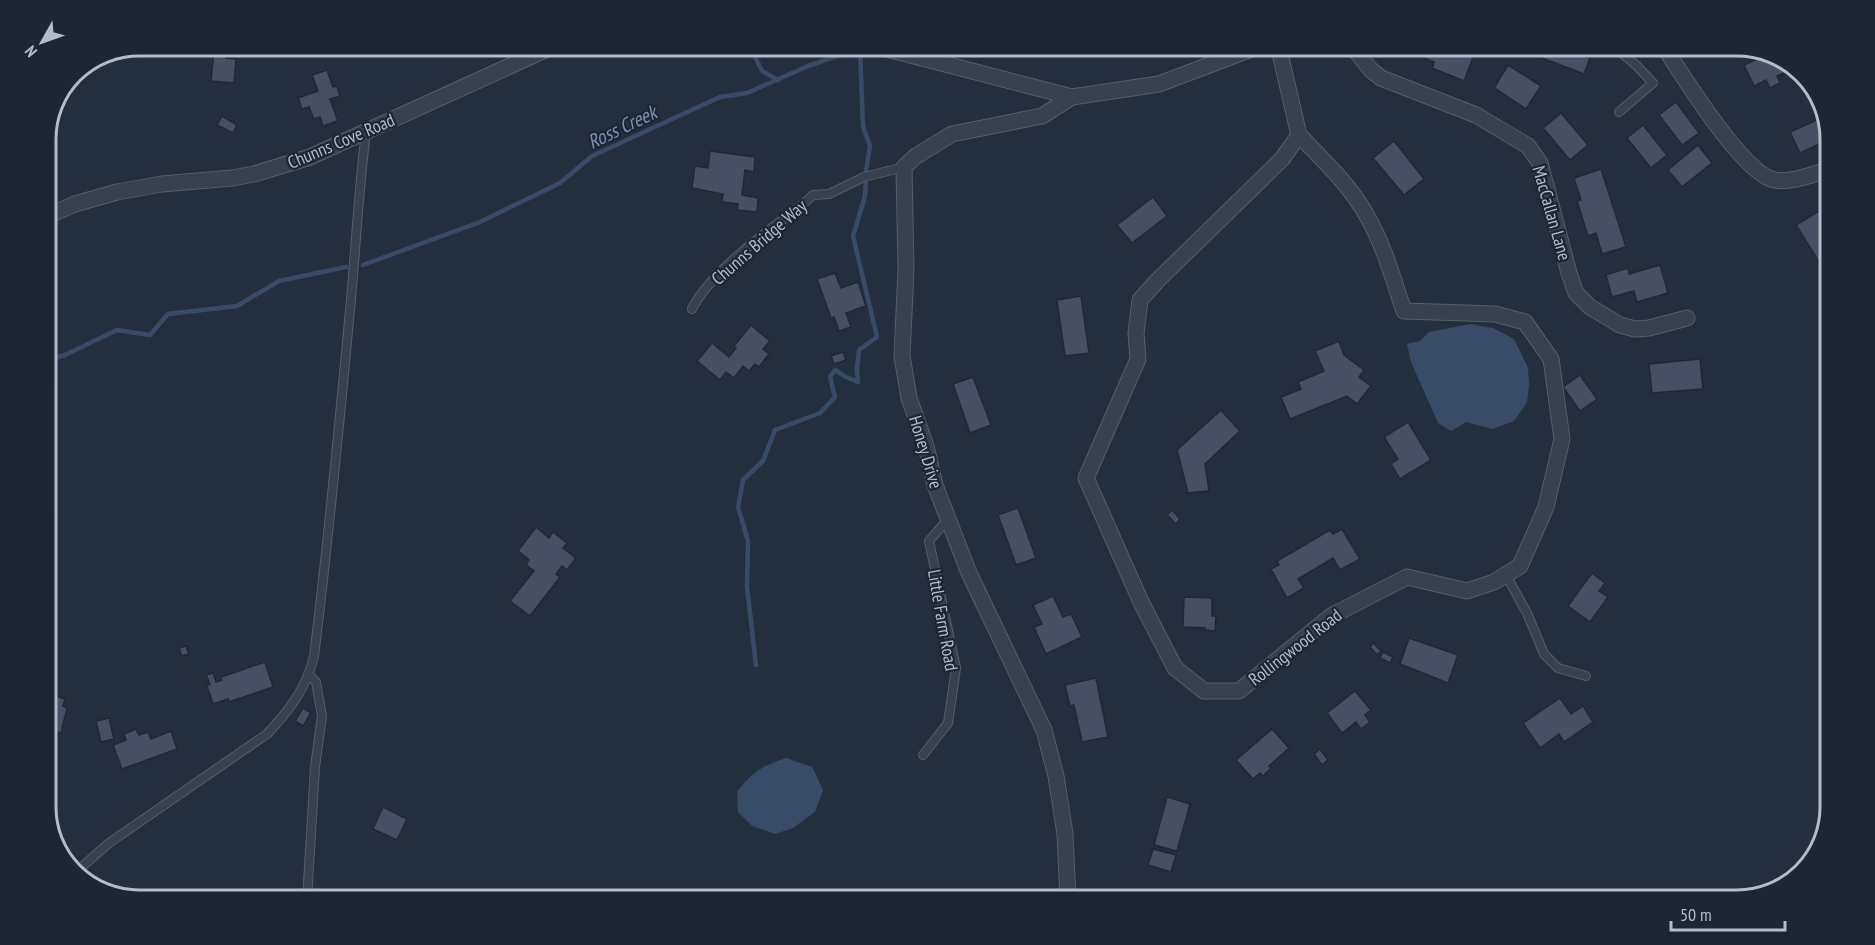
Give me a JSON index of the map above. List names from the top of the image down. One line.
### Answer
{"streets":{"street":["Chunns Cove Road","MacCallan Lane","Honey Drive","Rollingwood Road"],"lane":["Chunns Bridge Way","Little Farm Road"]},"crossings":[["Chunns Bridge Way","Honey Drive"],["Honey Drive","Little Farm Road"]],"water":["Ross Creek"],"scale_bar":"50 m","north":"bottom left"}
